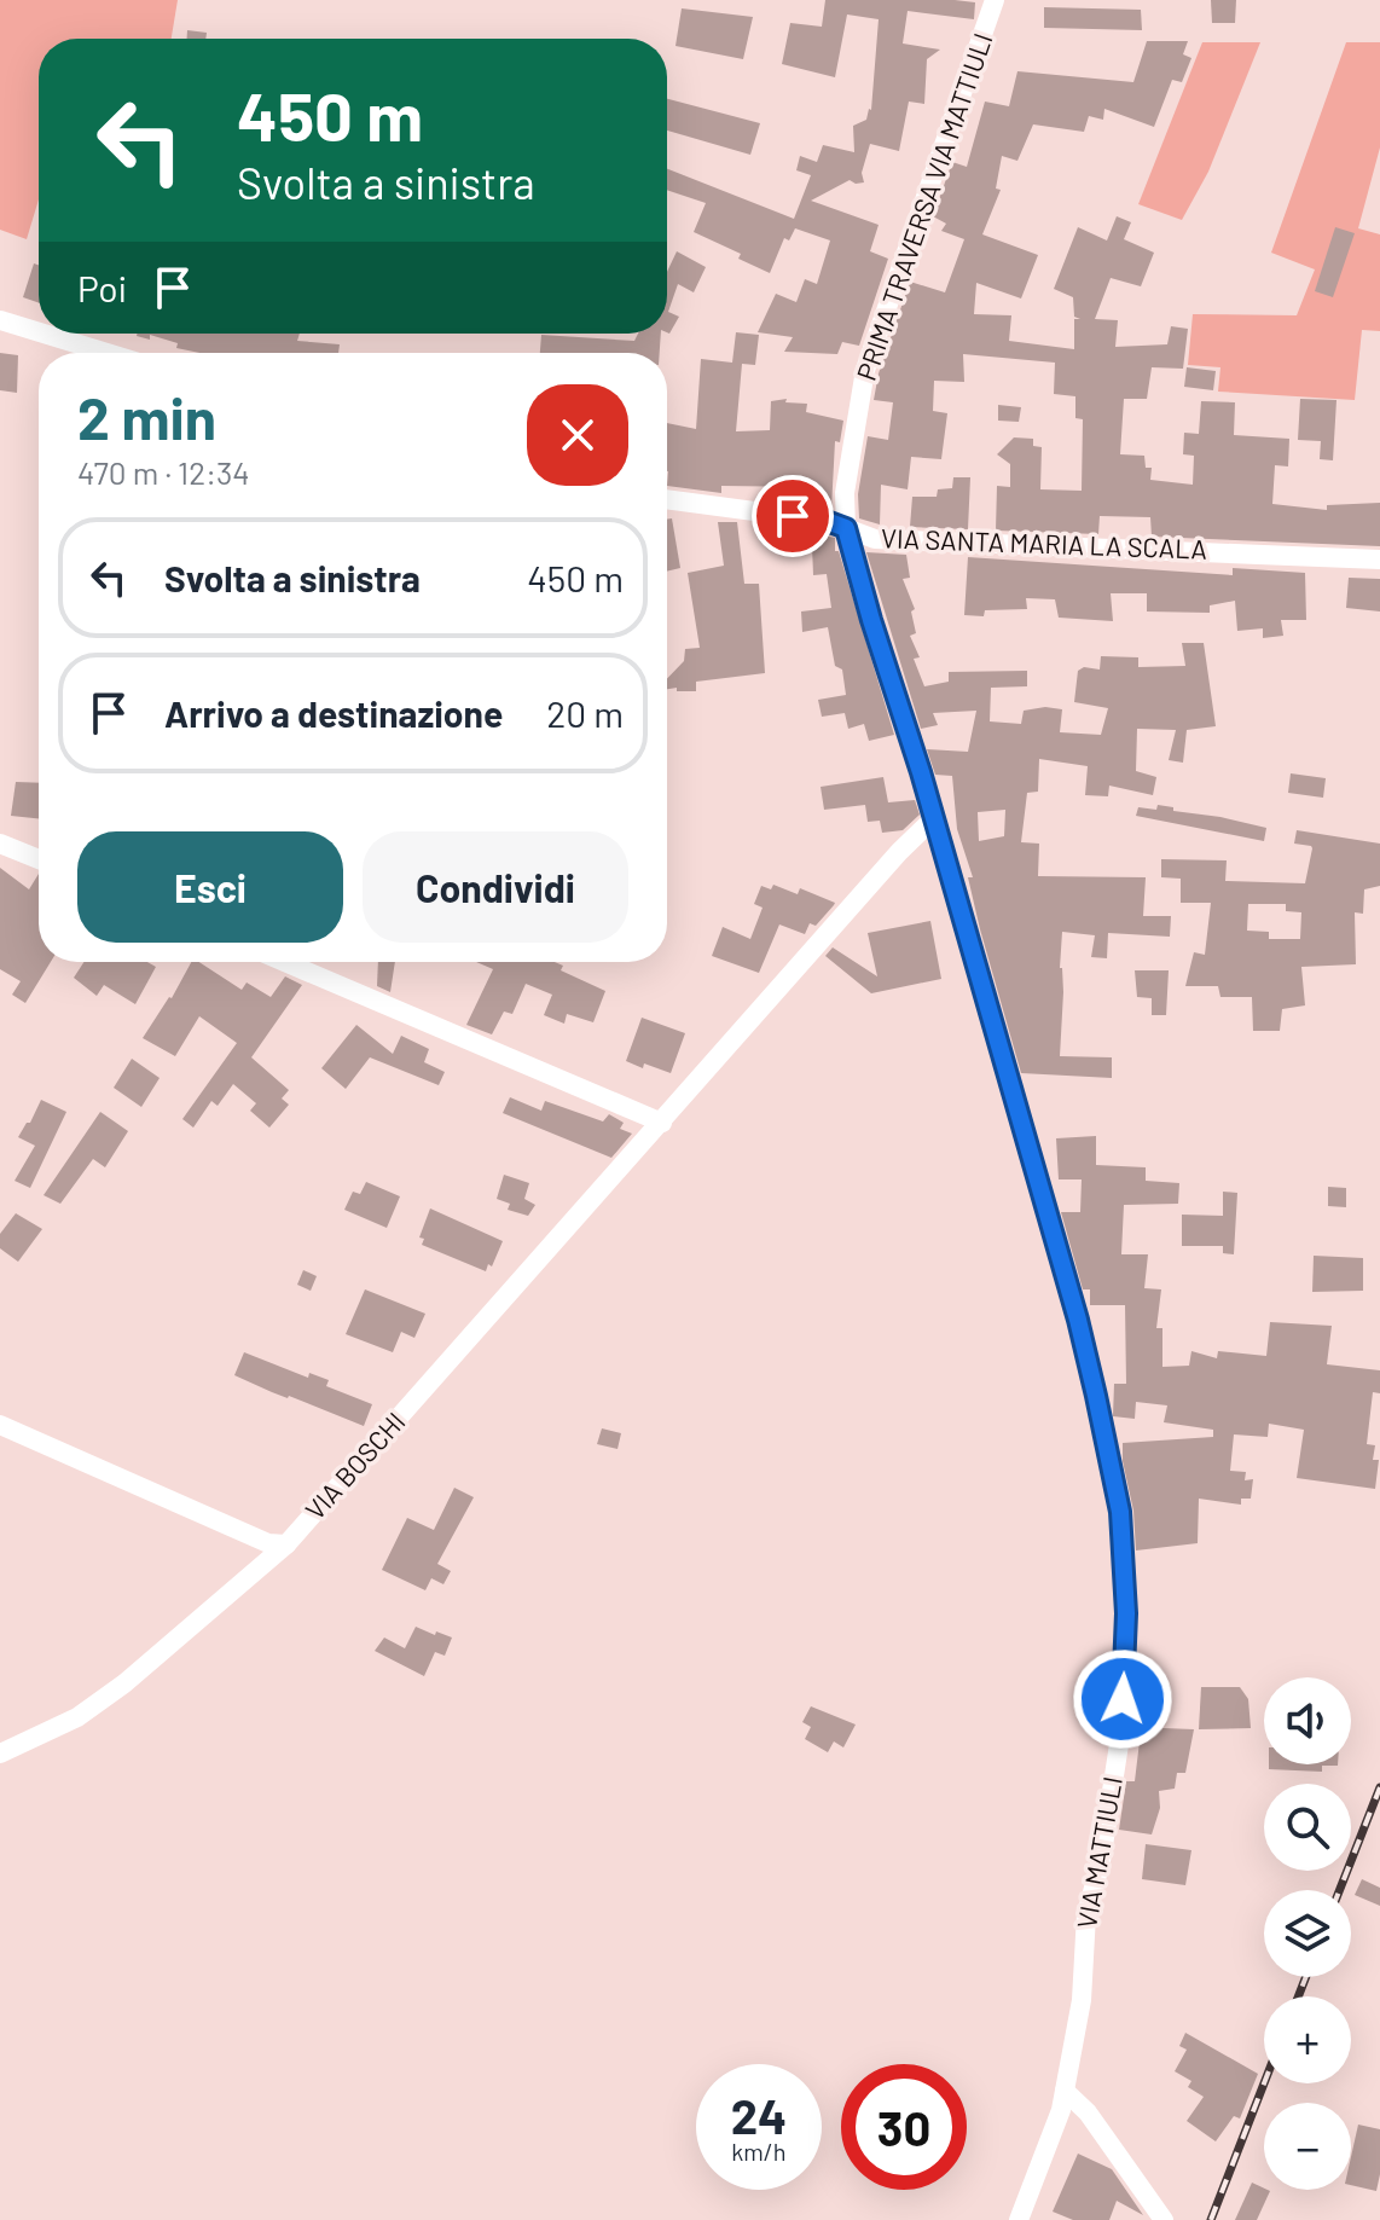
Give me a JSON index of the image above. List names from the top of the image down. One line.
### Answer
{"streets":{"street":["PRIMA TRAVERSA VIA MATTIULI","VIA SANTA MARIA LA SCALA","VIA BOSCHI","VIA MATTIULI"]},"crossings":[["PRIMA TRAVERSA VIA MATTIULI","VIA SANTA MARIA LA SCALA"],["PRIMA TRAVERSA VIA MATTIULI","VIA MATTIULI"],["VIA SANTA MARIA LA SCALA","VIA MATTIULI"],["VIA BOSCHI","VIA MATTIULI"]],"page":{"turn":["450 m","Svolta a sinistra"],"then":"Poi","heading":["2 min","470 m · 12:34"],"list":[{"name":"Svolta a sinistra","value":"450 m"},{"name":"Arrivo a destinazione","value":"20 m"}],"buttons":["Esci","Condividi"],"map_buttons":["+","−"],"speed":"24 km/h","limit":"30"}}
